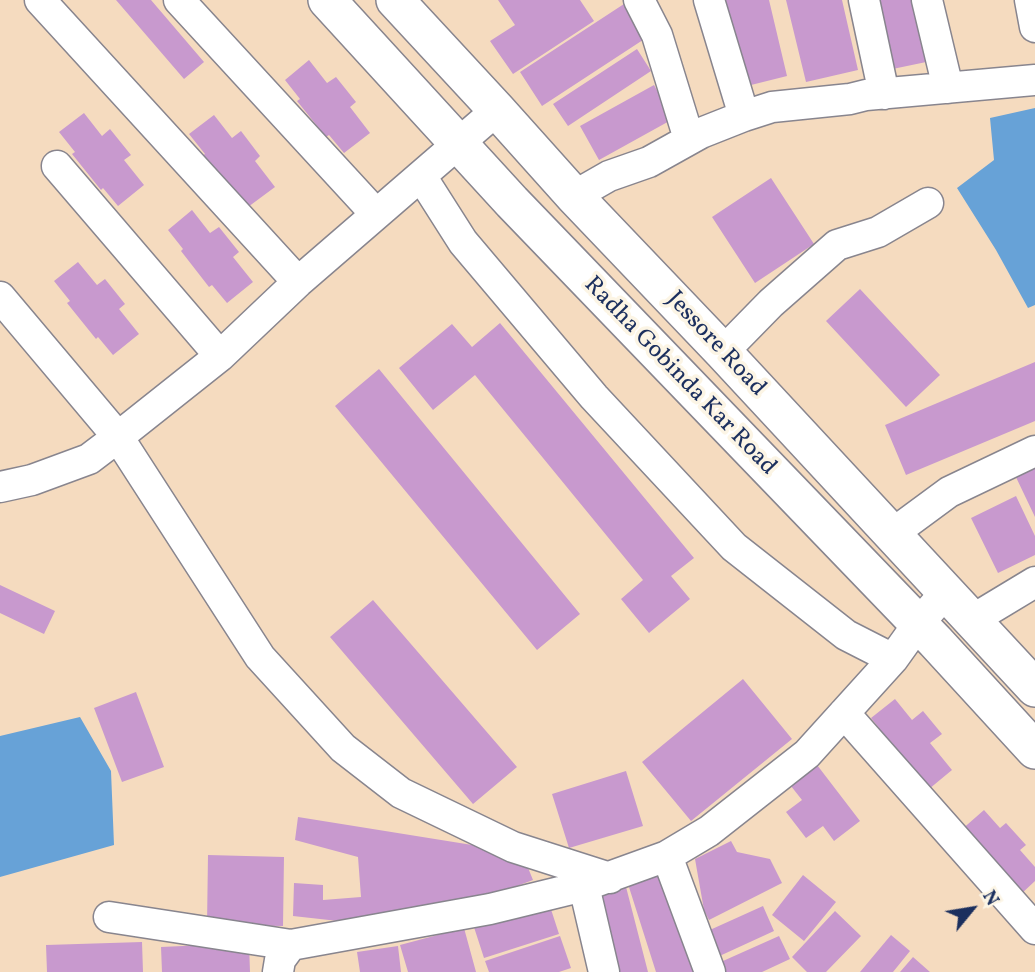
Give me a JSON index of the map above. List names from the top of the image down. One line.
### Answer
{"streets":{"main road":["Jessore Road","Radha Gobinda Kar Road"]},"north":"top right"}
